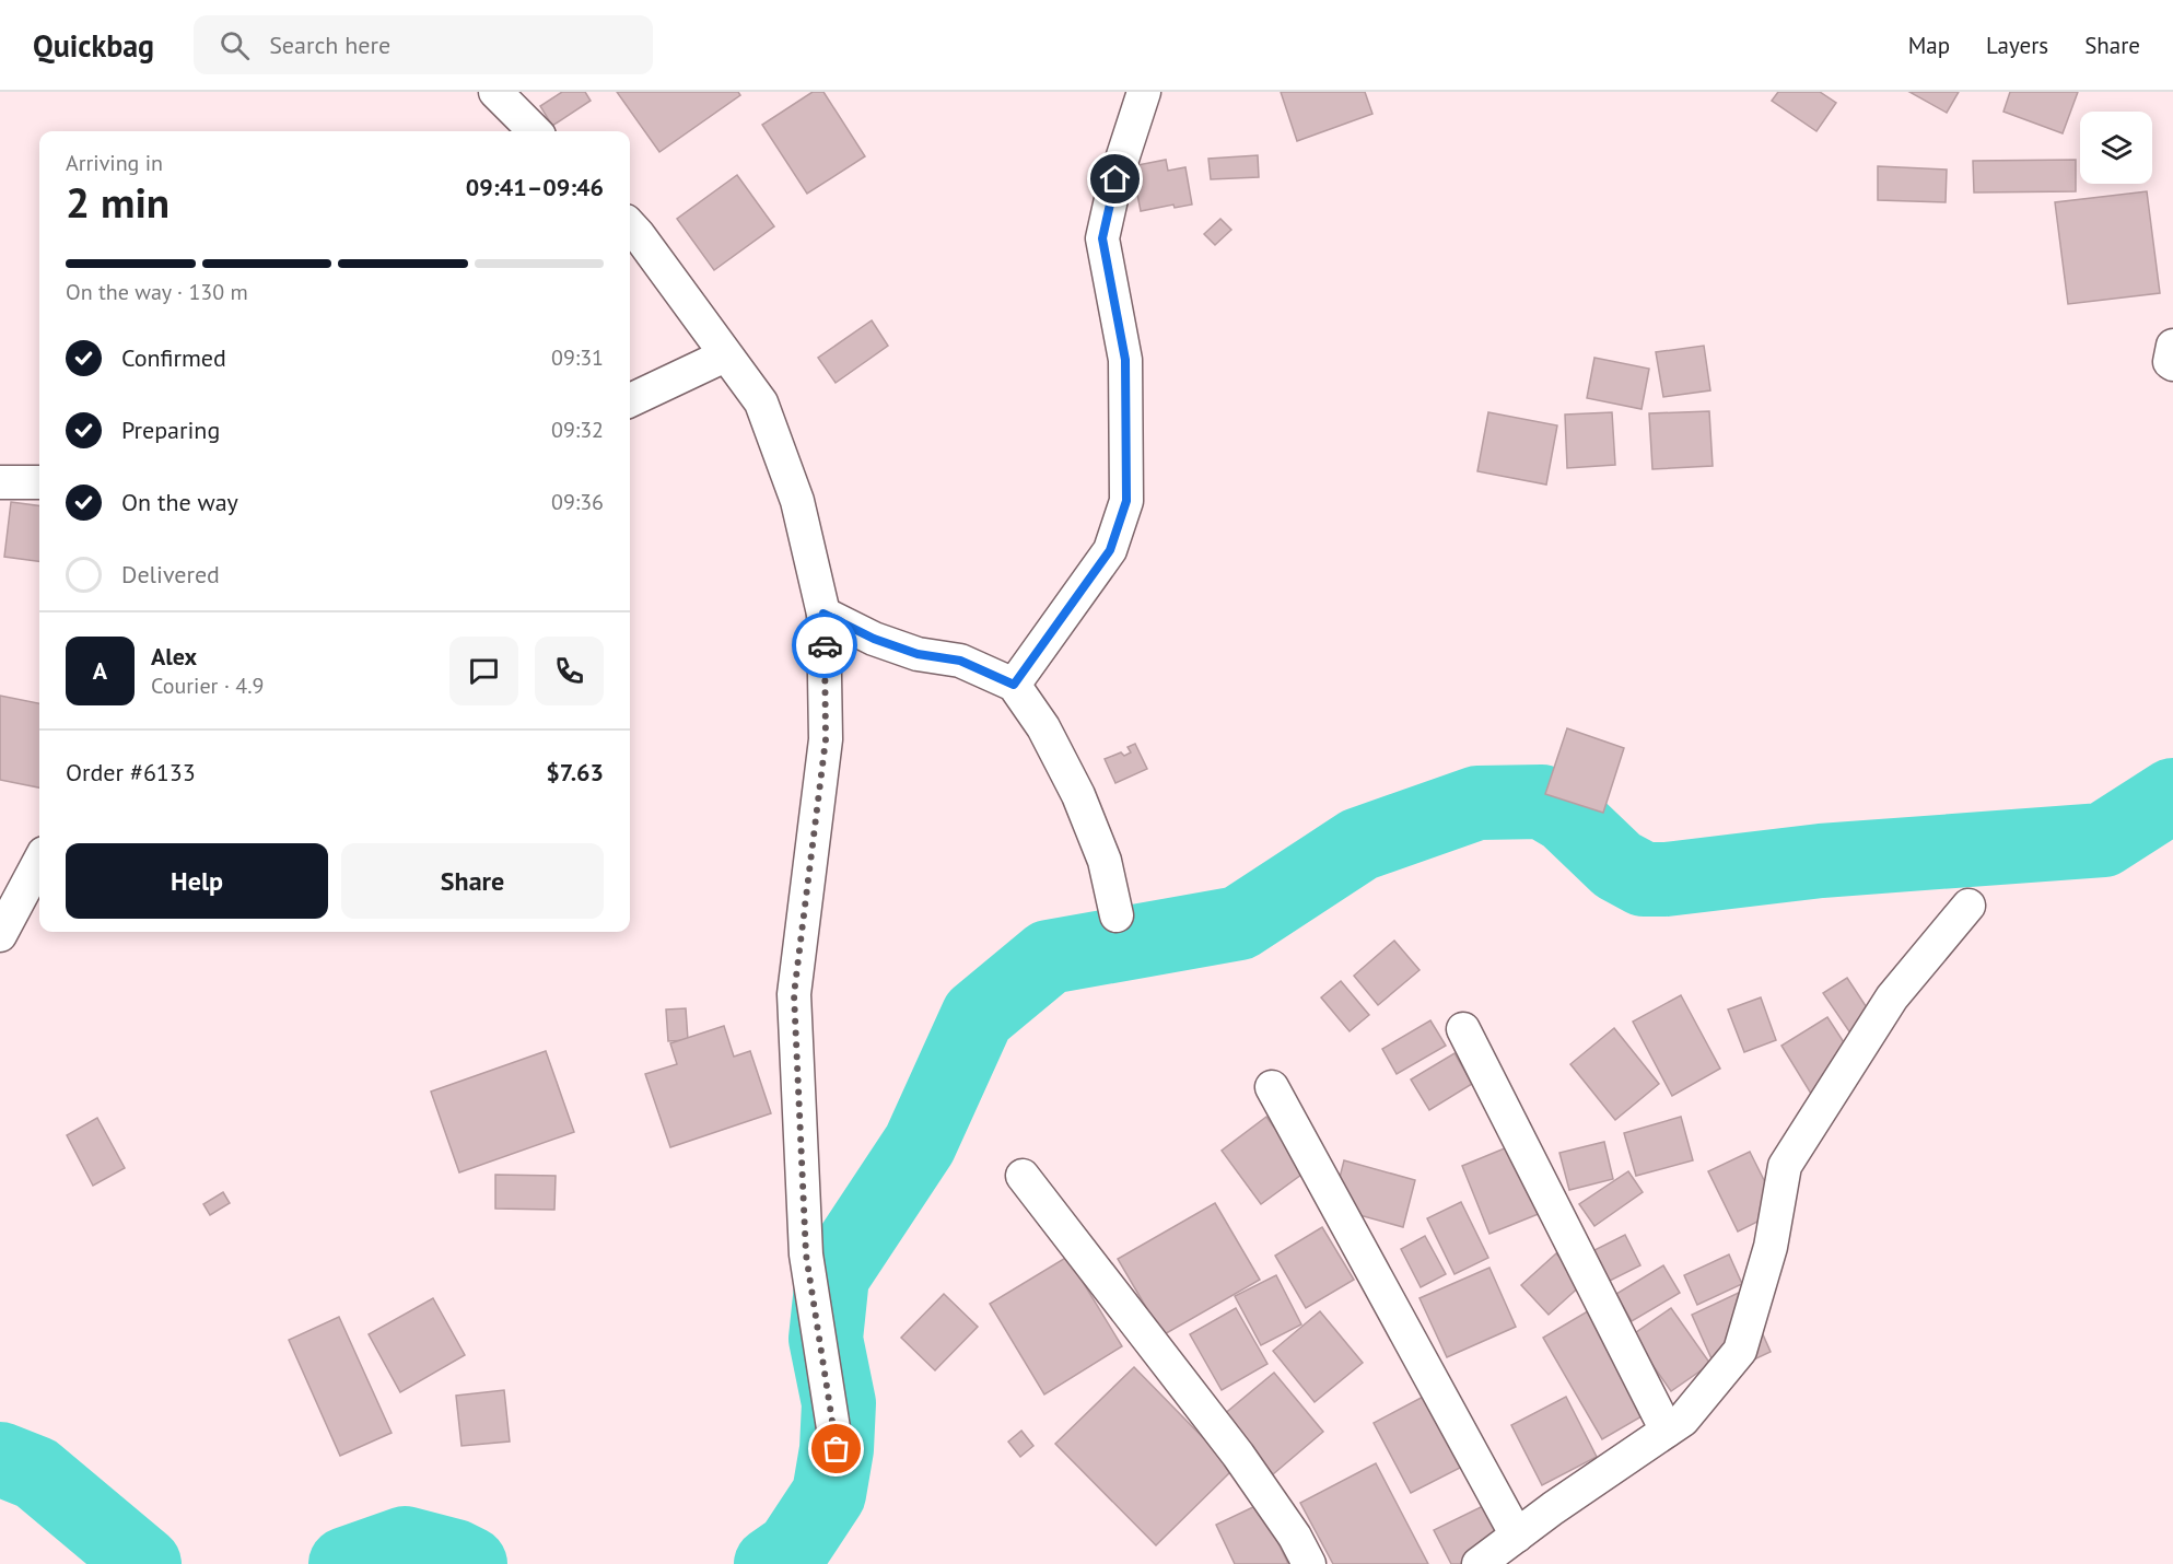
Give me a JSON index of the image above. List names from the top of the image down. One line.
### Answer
{"page":{"header":"Quickbag","search":"Search here","nav":["Map","Layers","Share"],"heading":["2 min","Arriving in","09:41–09:46"],"panel":["Alex","Courier · 4.9","Order #6133","$7.63"],"bar":"On the way · 130 m","list":[["Confirmed","09:31"],["Preparing","09:32"],["On the way","09:36"],"Delivered"],"round":"A","buttons":["Help","Share"]}}
